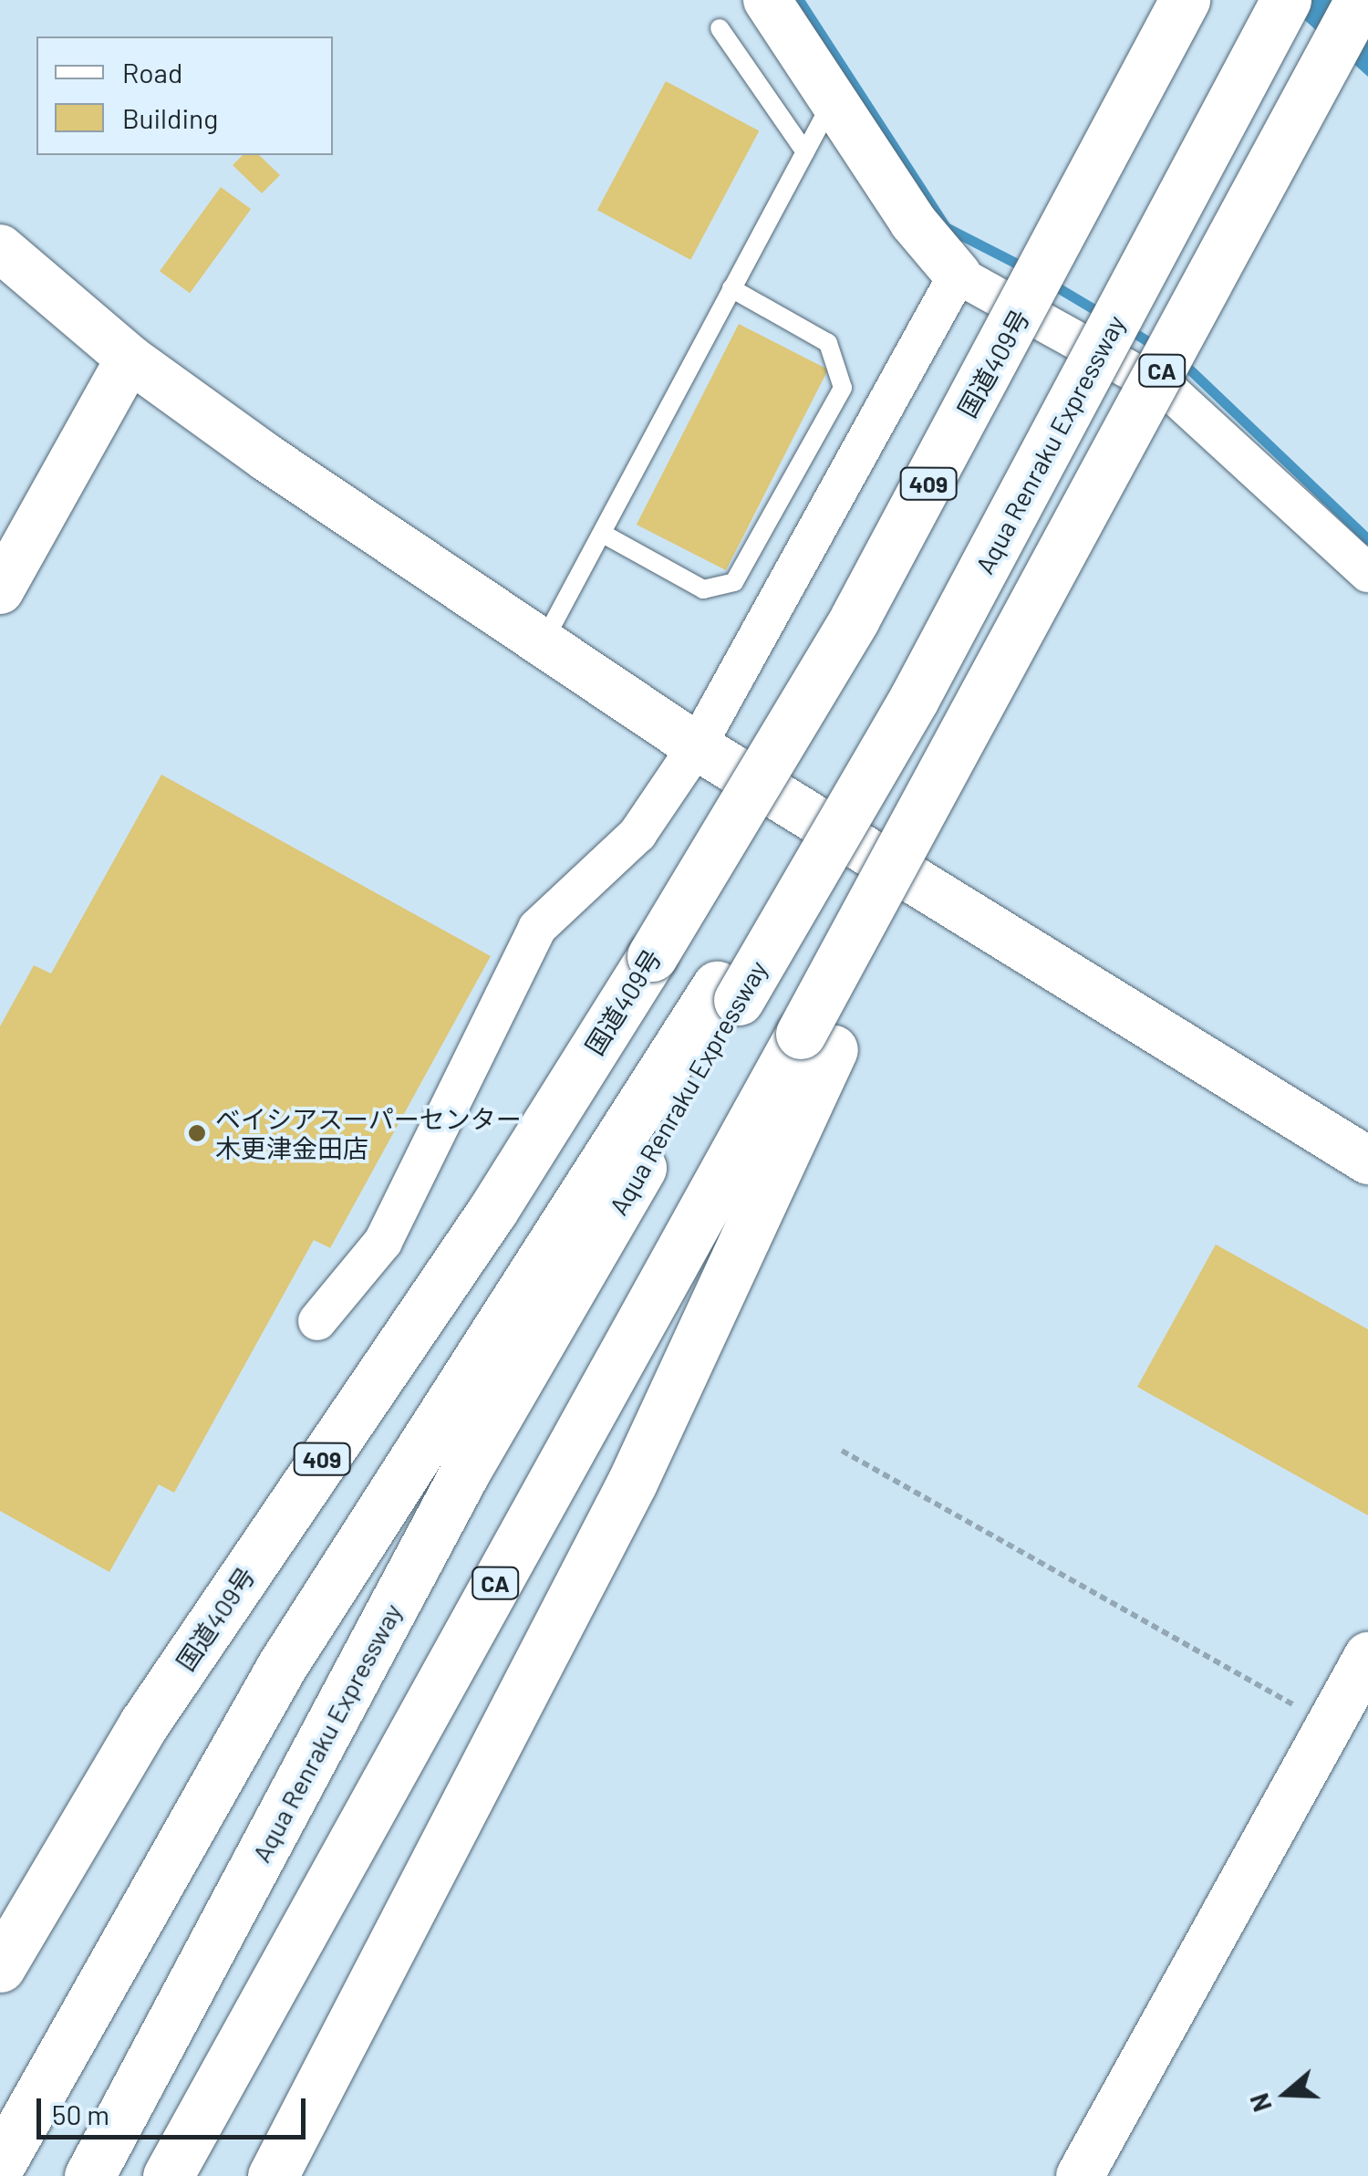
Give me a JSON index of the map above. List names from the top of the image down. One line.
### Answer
{"streets":{"highway":["国道409号","CA","Aqua Renraku Expressway","409"]},"places":["ベイシアスーパーセンター 木更津金田店"],"legend":["Road","Building"],"scale_bar":"50 m","north":"left"}
